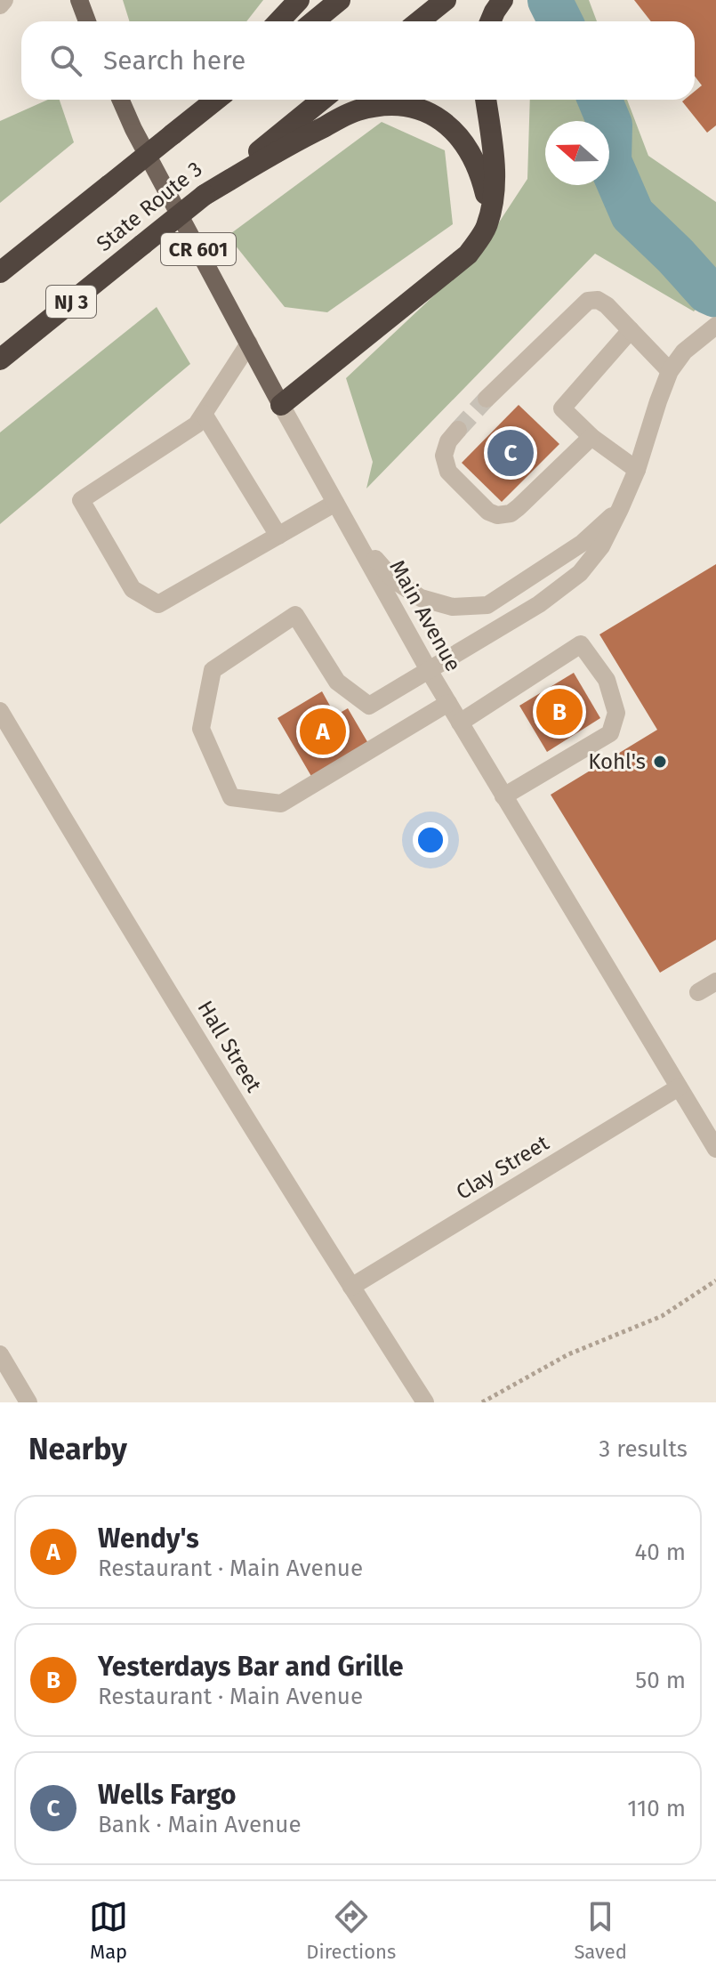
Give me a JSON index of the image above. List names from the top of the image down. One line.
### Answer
{"streets":{"highway":["State Route 3","NJ 3"],"main road":["CR 601","Main Avenue"],"street":["Hall Street","Clay Street"]},"crossings":[["Main Avenue","Clay Street"],["Hall Street","Clay Street"]],"places":["Kohl's"],"north":"left","page":{"search":"Search here","pins":["C","B","A"],"heading":["Nearby","3 results"],"list":[{"mark":"A","name":"Wendy's","note":"Restaurant · Main Avenue","value":"40 m"},{"mark":"B","name":"Yesterdays Bar and Grille","note":"Restaurant · Main Avenue","value":"50 m"},{"mark":"C","name":"Wells Fargo","note":"Bank · Main Avenue","value":"110 m"}],"nav":["Map","Directions","Saved"]}}
